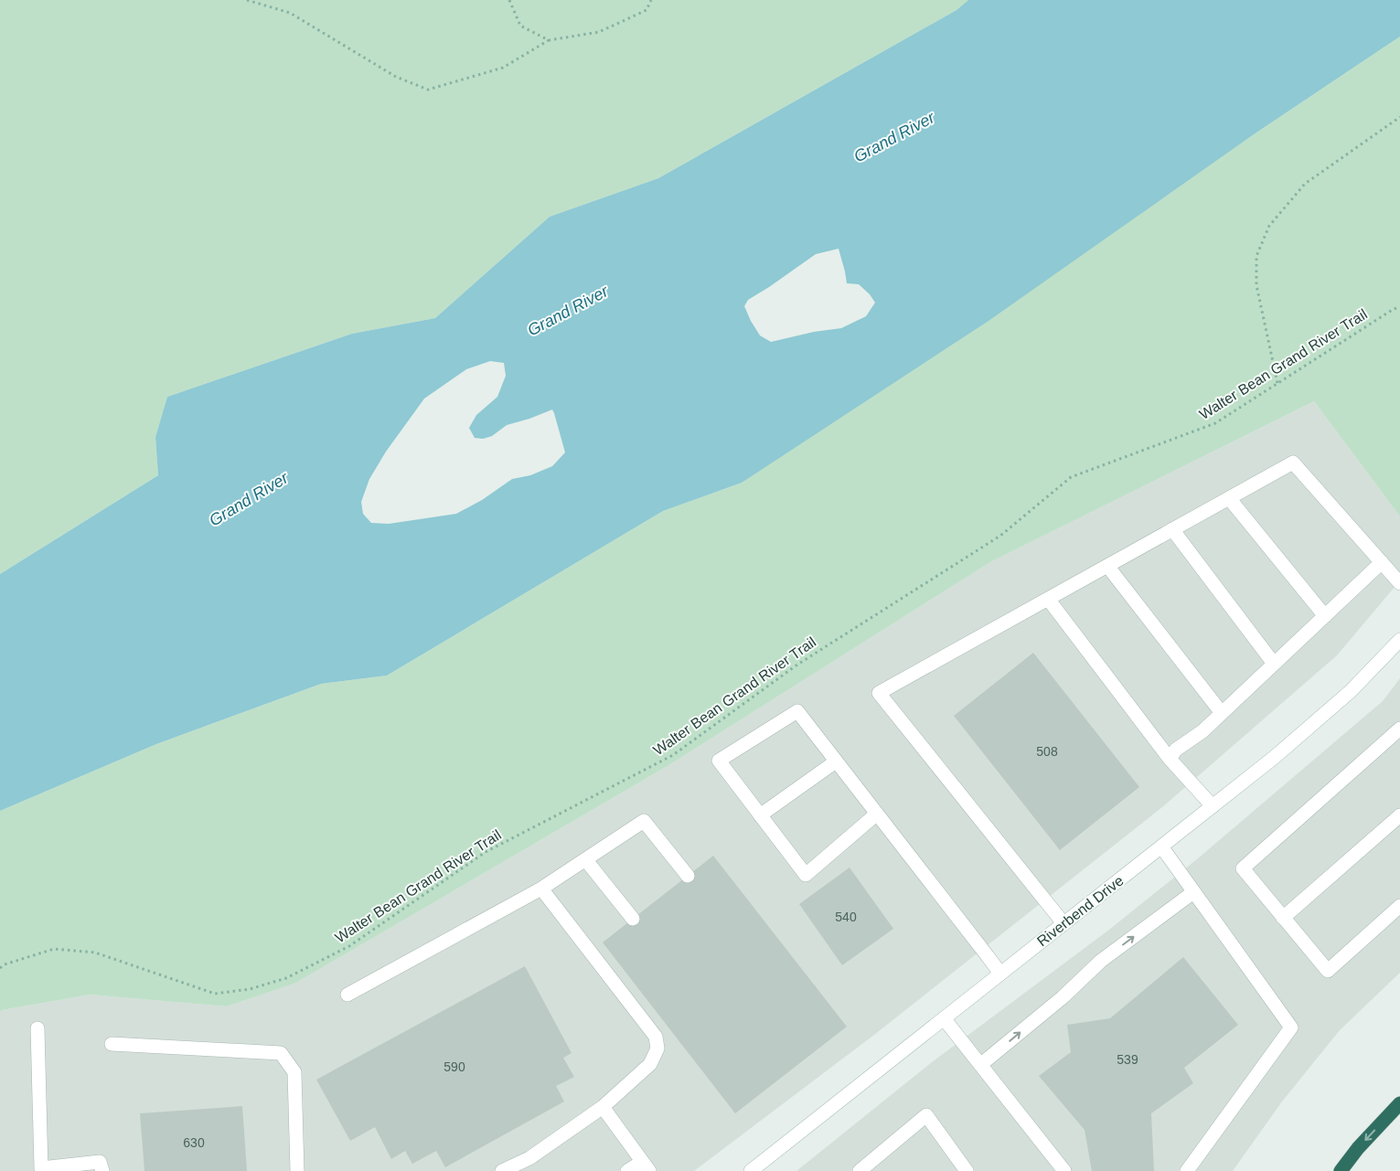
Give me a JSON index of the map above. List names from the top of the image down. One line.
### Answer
{"streets":{"street":["Riverbend Drive"],"path":["Walter Bean Grand River Trail"]},"water":["Grand River"],"house_numbers":["508","540","539","590","630"]}
